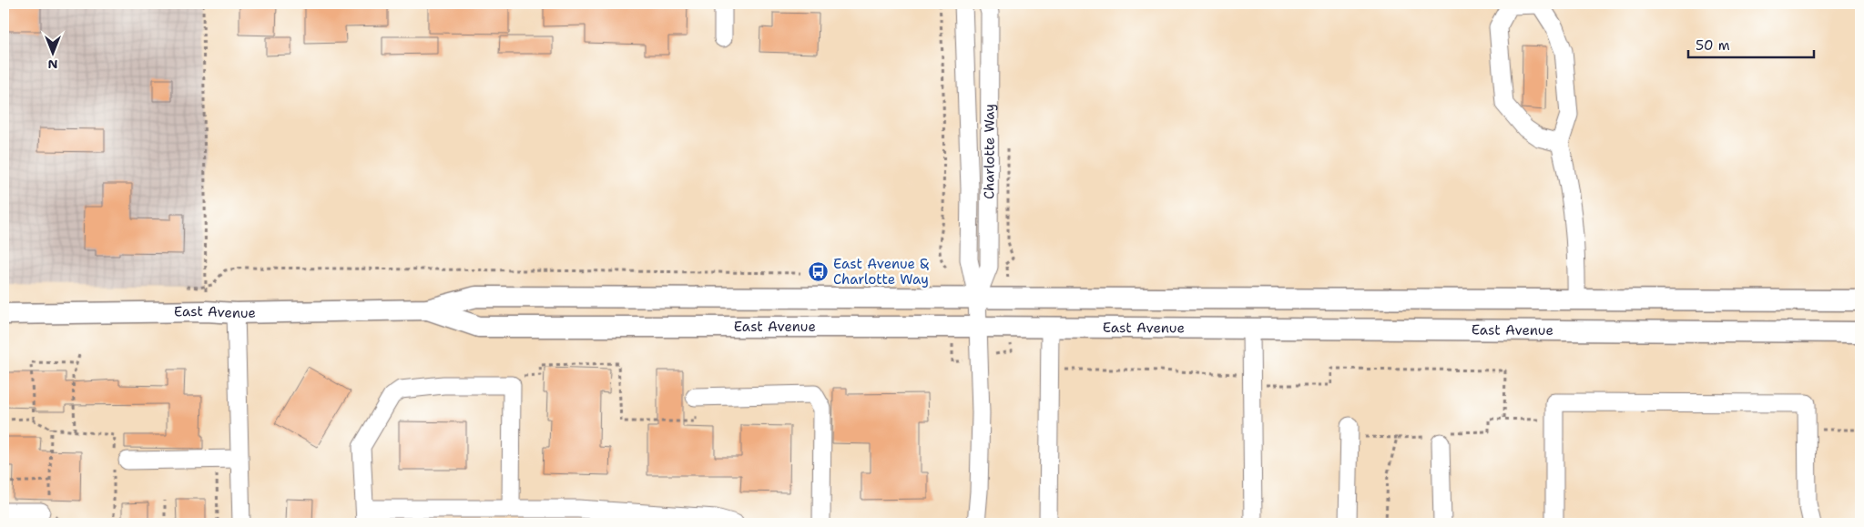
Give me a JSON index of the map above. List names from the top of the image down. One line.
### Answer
{"streets":{"main road":["East Avenue"],"street":["Charlotte Way"]},"crossings":[["Charlotte Way","East Avenue"]],"places":{"bus stop":["East Avenue & Charlotte Way"]},"scale_bar":"50 m","north":"bottom"}
